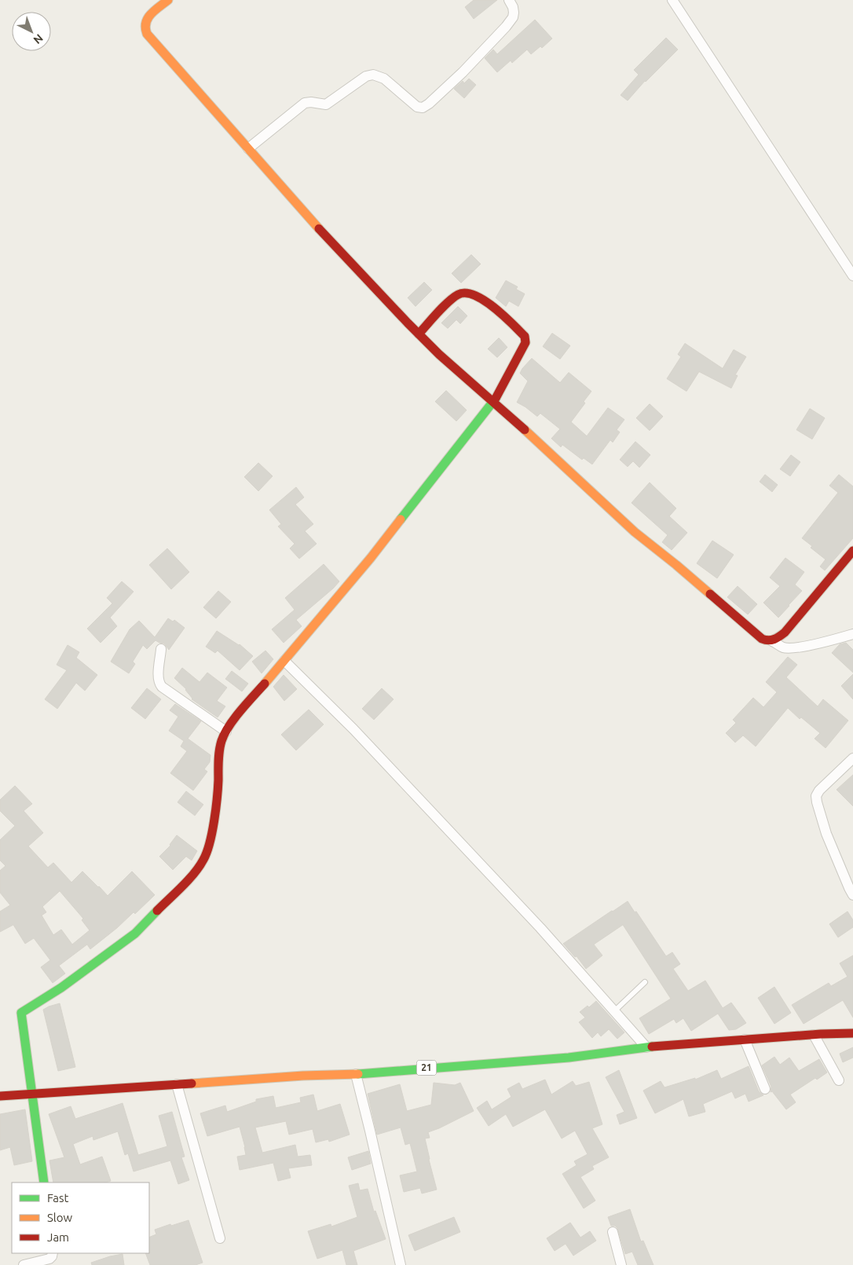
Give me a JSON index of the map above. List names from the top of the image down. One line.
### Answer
{"streets":{"main road":["21"]},"legend":["Fast","Slow","Jam"],"north":"bottom right"}
